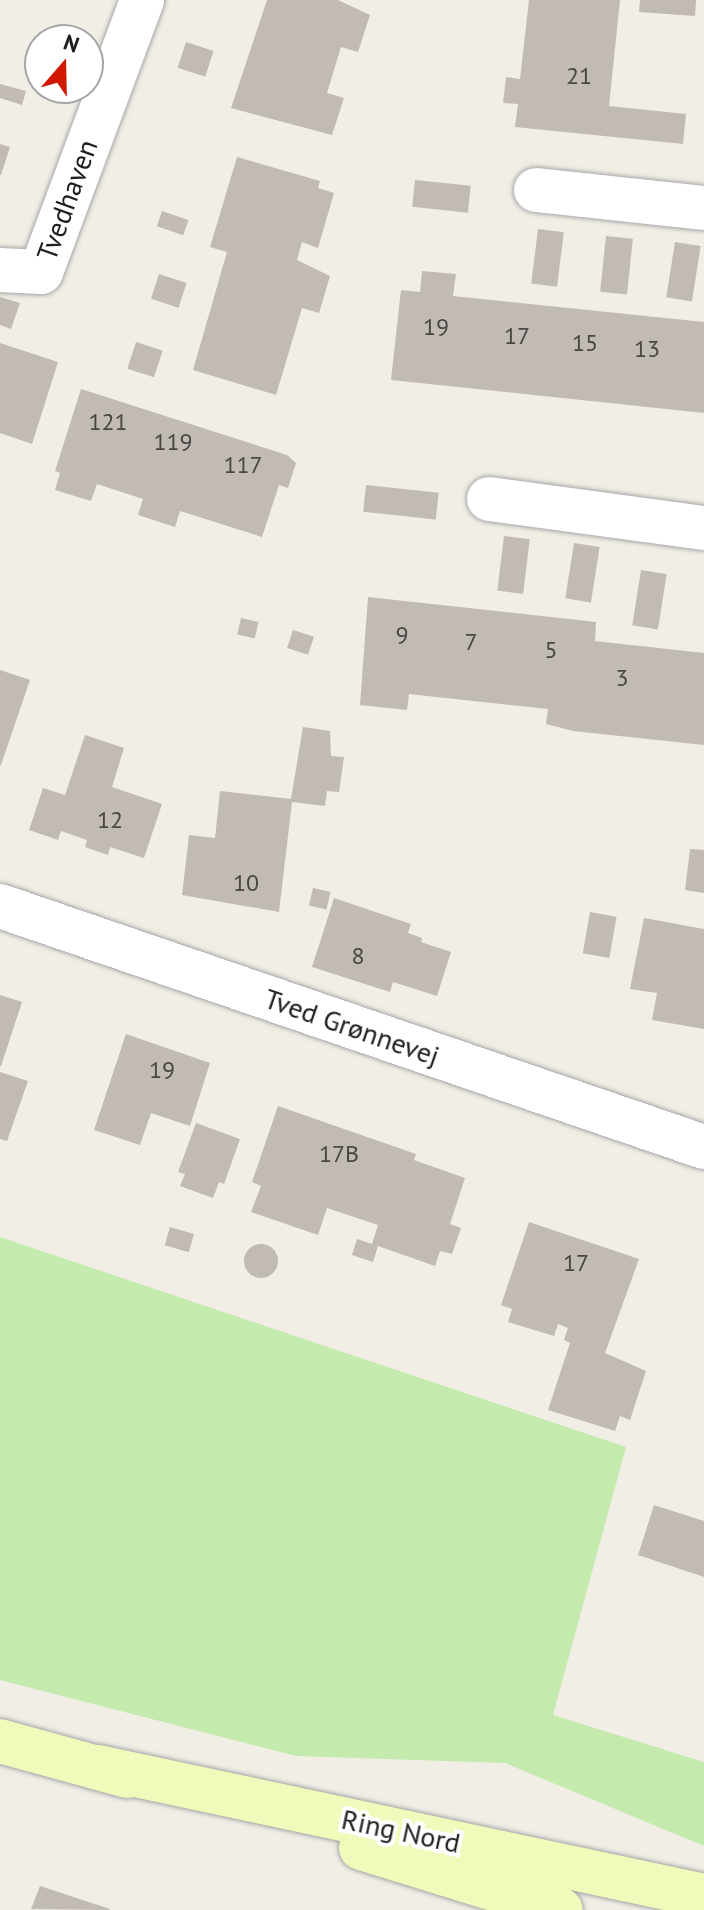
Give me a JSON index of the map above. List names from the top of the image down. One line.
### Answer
{"streets":{"main road":["Ring Nord"],"street":["Tvedhaven","Tved Grønnevej"]},"house_numbers":["21","19","17","15","13","121","119","117","9","7","5","3","12","10","8","19","17B","17"],"north":"top"}
